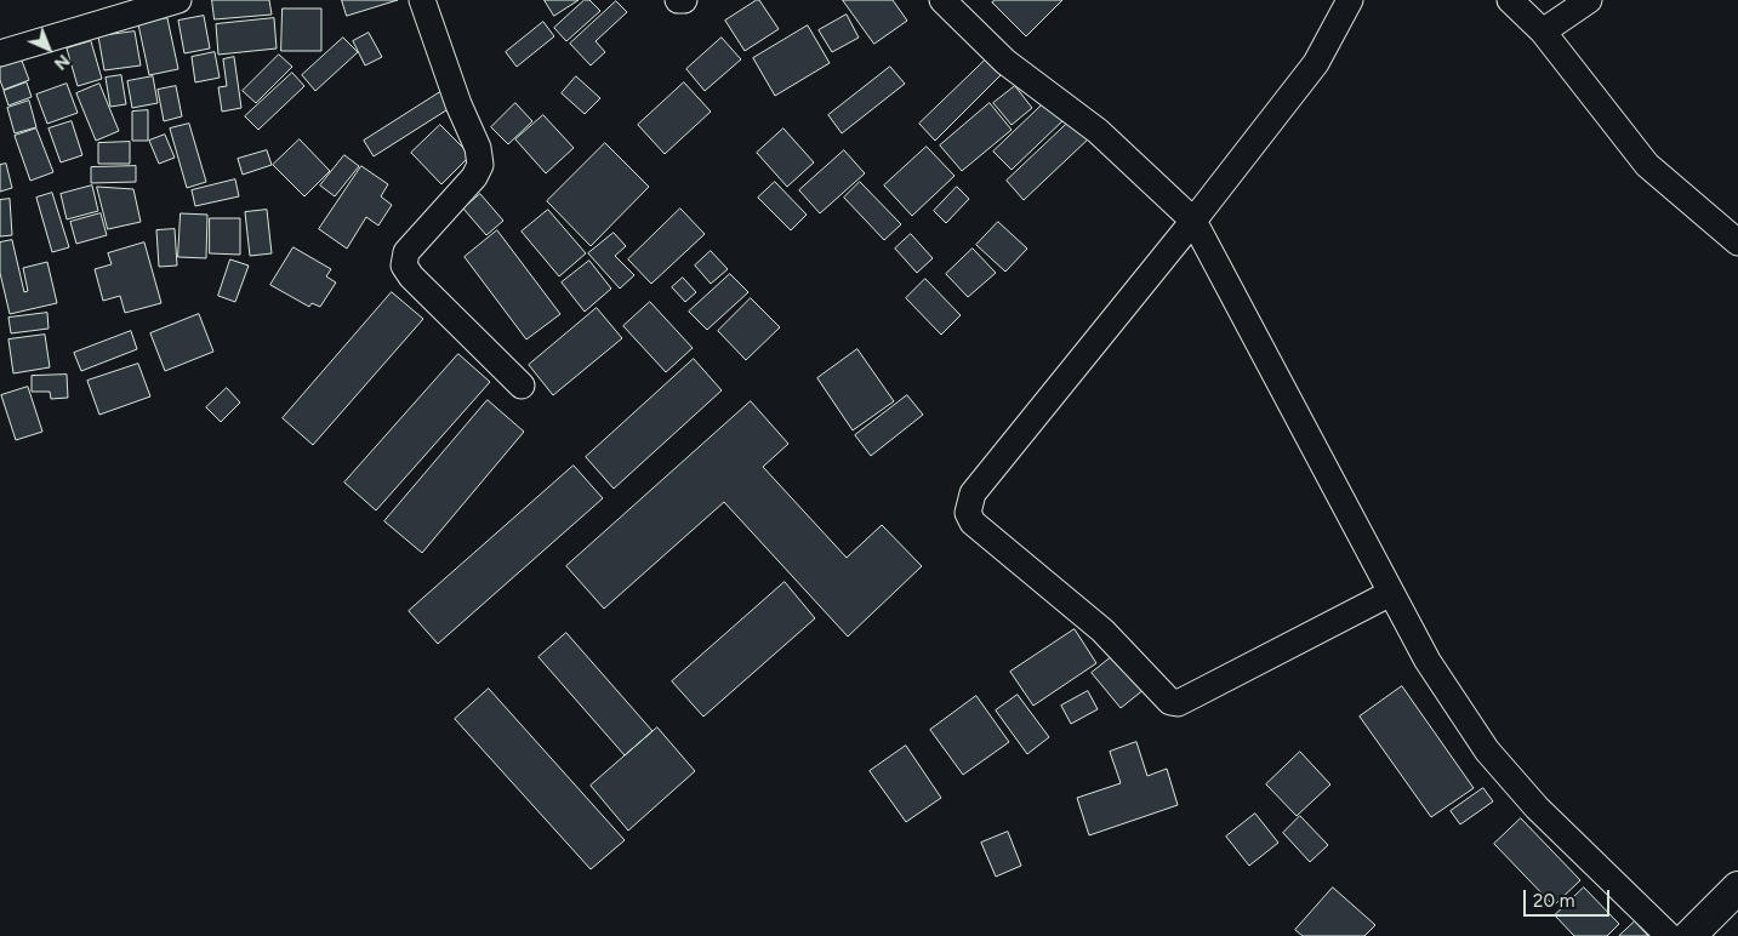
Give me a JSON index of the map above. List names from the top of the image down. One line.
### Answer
{"scale_bar":"20 m","north":"bottom right"}
